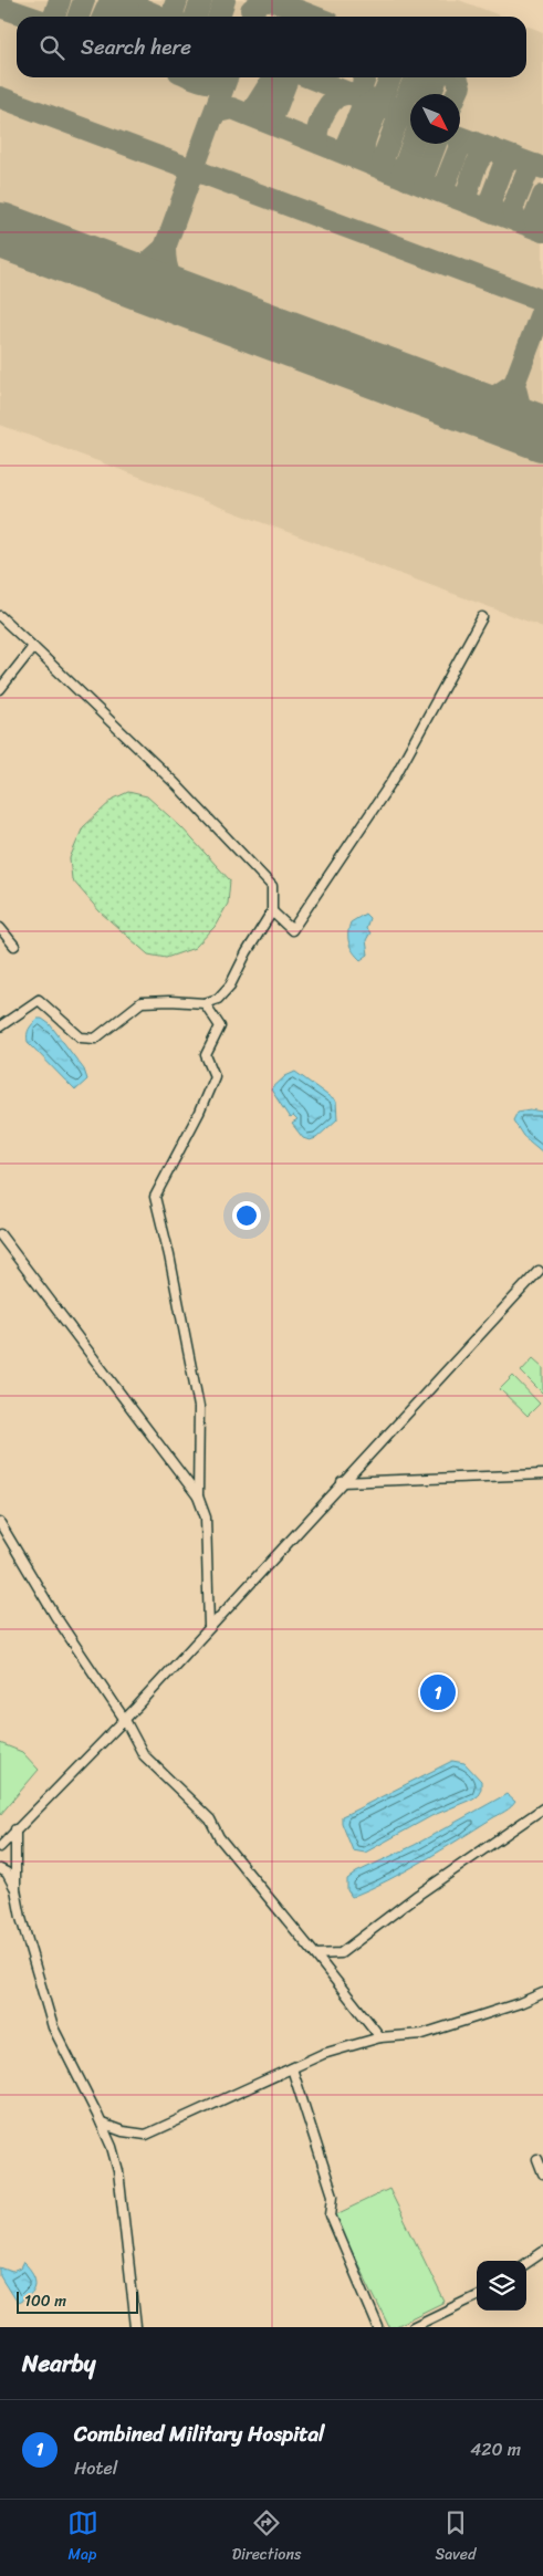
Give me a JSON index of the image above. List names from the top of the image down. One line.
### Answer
{"scale_bar":"100 m","north":"bottom right","page":{"search":"Search here","pins":"1","scale":"100 m","heading":"Nearby","list":[{"mark":"1","name":"Combined Military Hospital","note":"Hotel","value":"420 m"}],"nav":["Map","Directions","Saved"]}}
